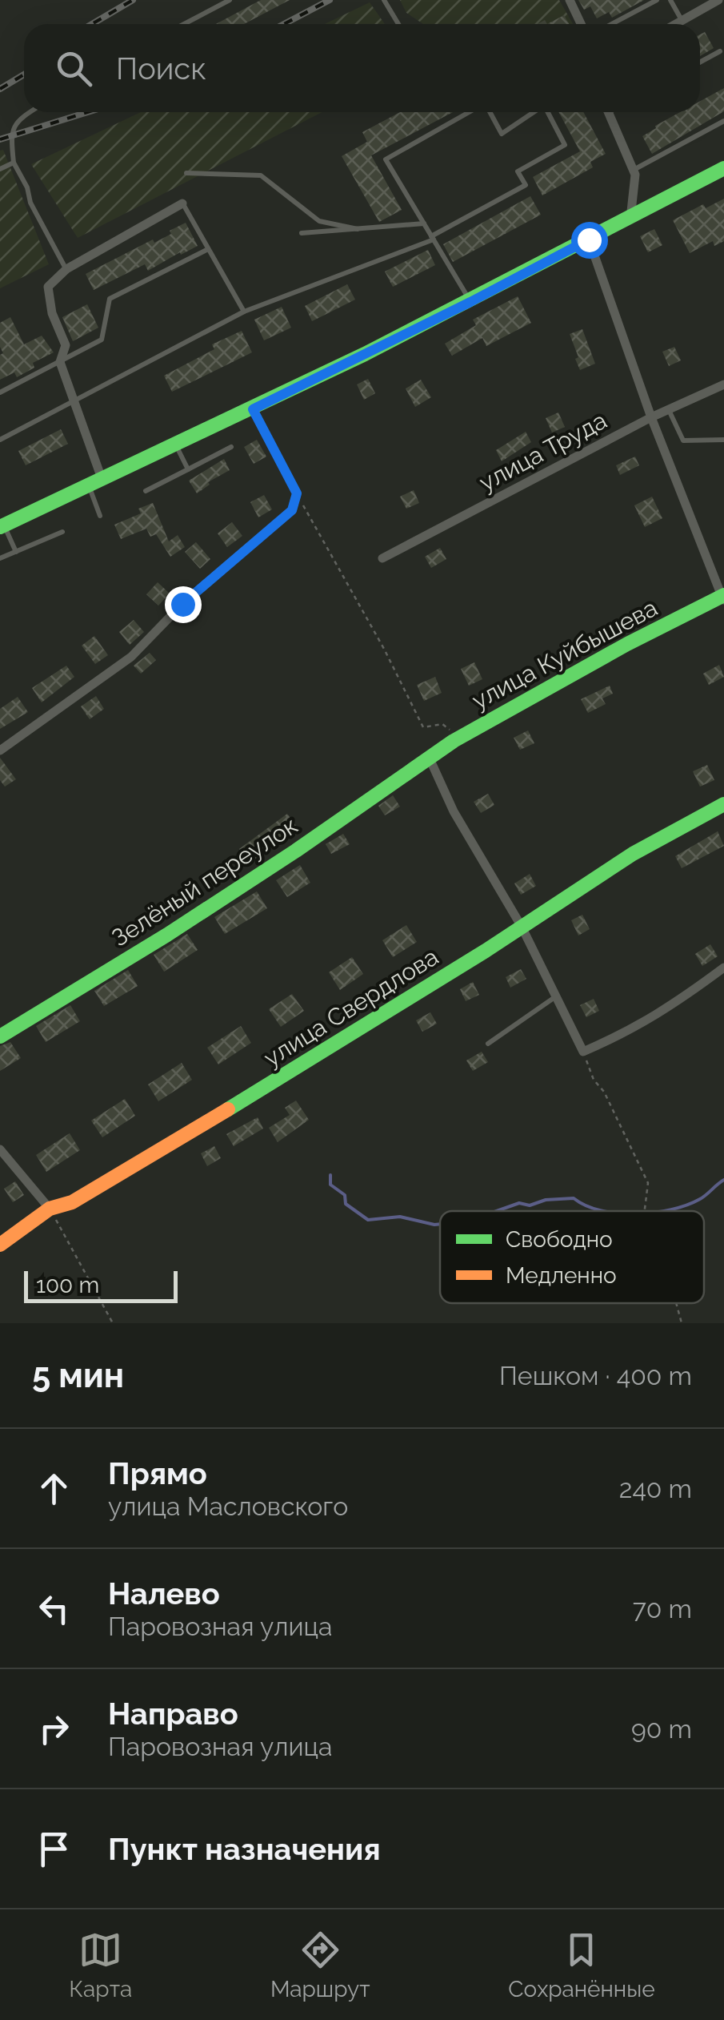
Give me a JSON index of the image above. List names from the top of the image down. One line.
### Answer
{"streets":{"street":["улица Труда","улица Куйбышева","Зелёный переулок","улица Свердлова"]},"crossings":[["улица Куйбышева","Зелёный переулок"]],"legend":["Свободно","Медленно"],"scale_bar":"100 m","page":{"search":"Поиск","scale":"100 m","heading":["5 мин","Пешком · 400 m"],"list":[["Прямо","улица Масловского","240 m"],["Налево","Паровозная улица","70 m"],["Направо","Паровозная улица","90 m"],"Пункт назначения"],"nav":["Карта","Маршрут","Сохранённые"]}}
